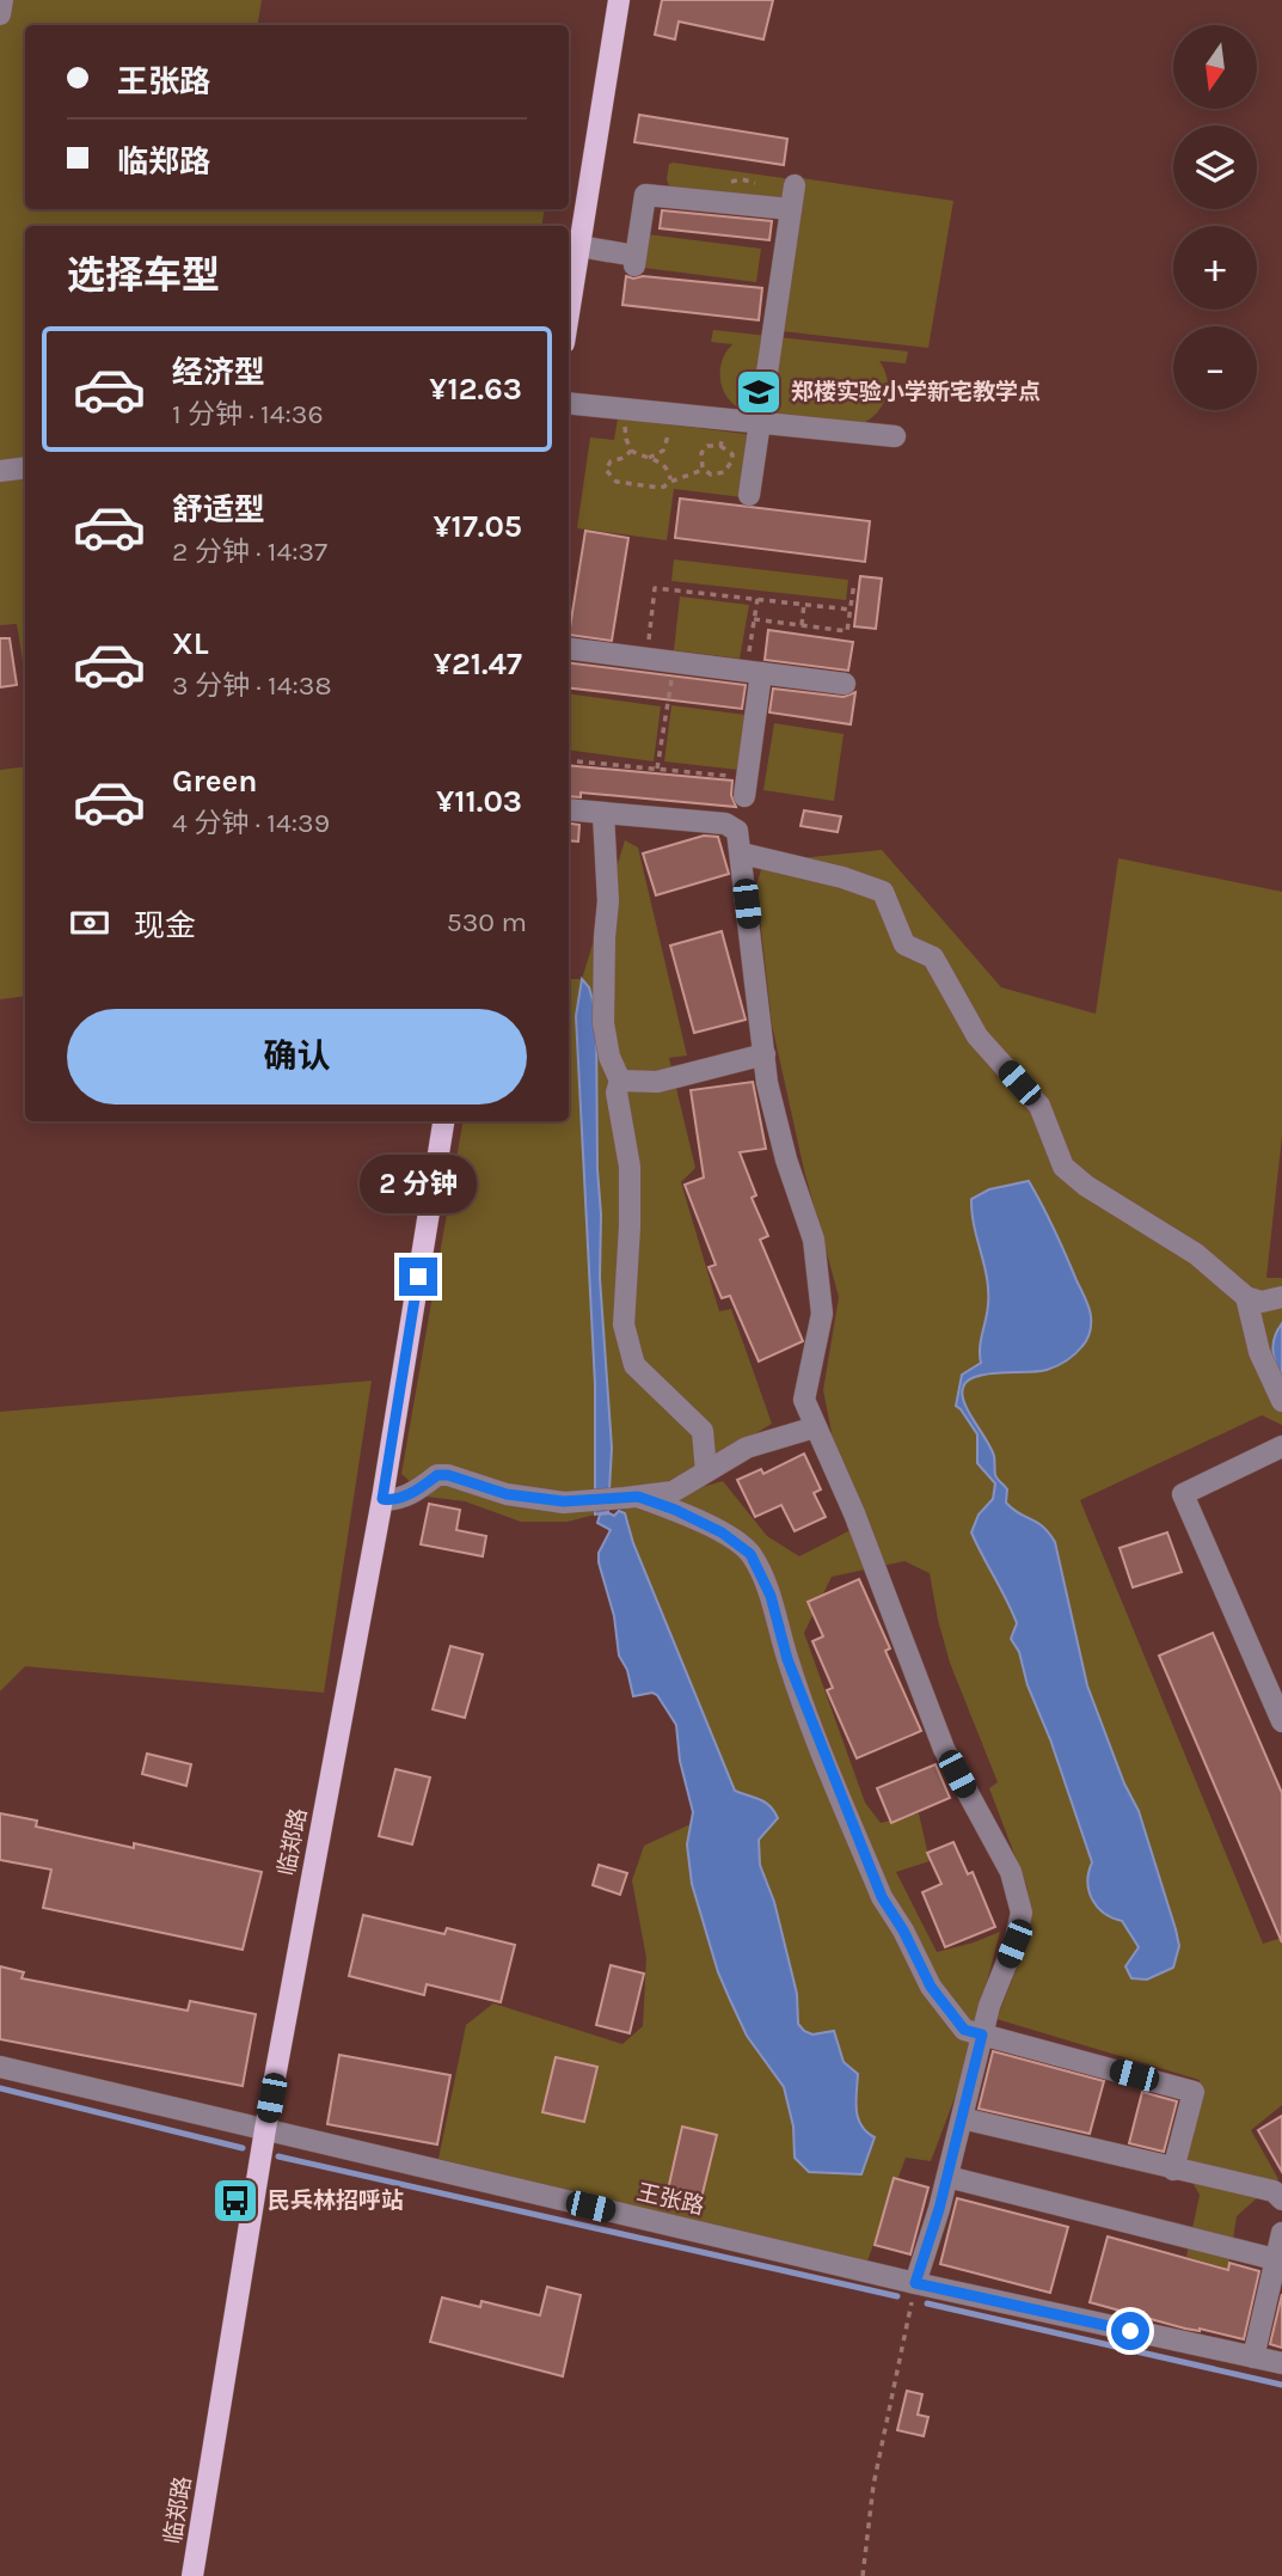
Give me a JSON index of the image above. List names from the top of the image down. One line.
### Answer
{"streets":{"main road":["临郑路"],"street":["王张路"]},"crossings":[["临郑路","王张路"]],"places":{"school or university":["郑楼实验小学新宅教学点"],"bus stop":["民兵林招呼站"]},"north":"bottom","page":{"map_buttons":["+","−"],"banner":["王张路","临郑路"],"heading":"选择车型","list":[{"name":"经济型","note":"1 分钟 · 14:36","value":"¥12.63"},{"name":"舒适型","note":"2 分钟 · 14:37","value":"¥17.05"},{"name":"XL","note":"3 分钟 · 14:38","value":"¥21.47"},{"name":"Green","note":"4 分钟 · 14:39","value":"¥11.03"}],"pay":["现金","530 m"],"buttons":"确认","bubble":"2 分钟"}}
